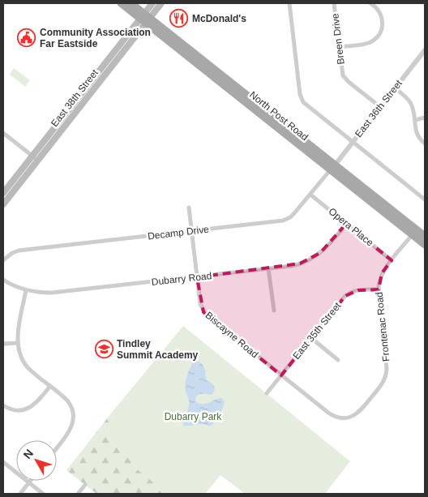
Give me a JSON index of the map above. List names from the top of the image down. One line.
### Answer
{"streets":{"main road":["East 38th Street","North Post Road"],"street":["Breen Drive","East 36th Street","Opera Place","Decamp Drive","Dubarry Road","Frontenac Road","East 35th Street","Biscayne Road"]},"crossings":[["Breen Drive","East 36th Street"],["East 38th Street","North Post Road"],["East 36th Street","North Post Road"],["East 36th Street","Decamp Drive"],["North Post Road","Decamp Drive"],["North Post Road","Frontenac Road"],["Opera Place","Decamp Drive"],["Opera Place","Dubarry Road"],["Opera Place","Frontenac Road"],["Decamp Drive","Biscayne Road"],["Dubarry Road","Biscayne Road"],["Frontenac Road","East 35th Street"],["Frontenac Road","Biscayne Road"],["East 35th Street","Biscayne Road"]],"parks":["Dubarry Park"],"places":{"restaurant":["McDonald's"],"public building":["Community Association Far Eastside"],"school or university":["Tindley Summit Academy"]},"north":"top left"}
